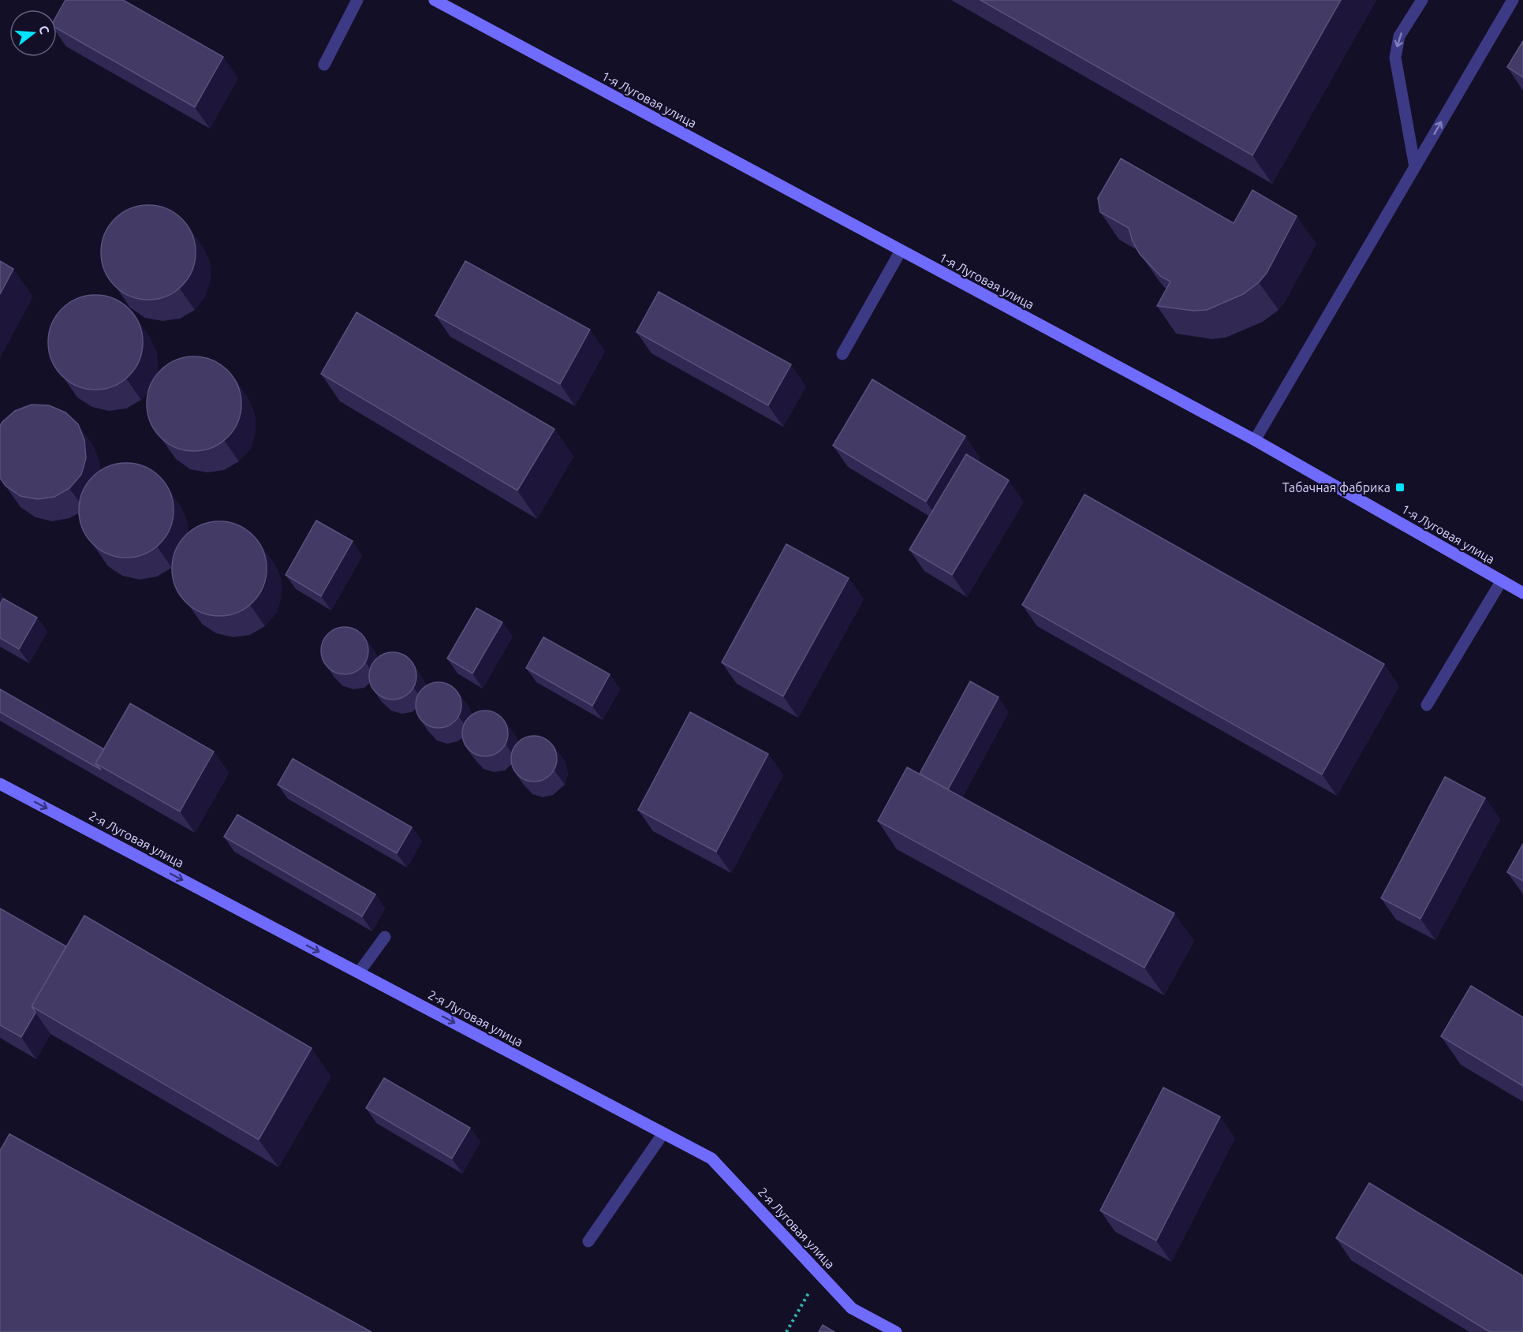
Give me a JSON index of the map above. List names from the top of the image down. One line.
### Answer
{"streets":{"main road":["1-я Луговая улица","2-я Луговая улица"]},"one_way":["2-я Луговая улица"],"places":{"transit":["Табачная фабрика"]},"north":"right"}
